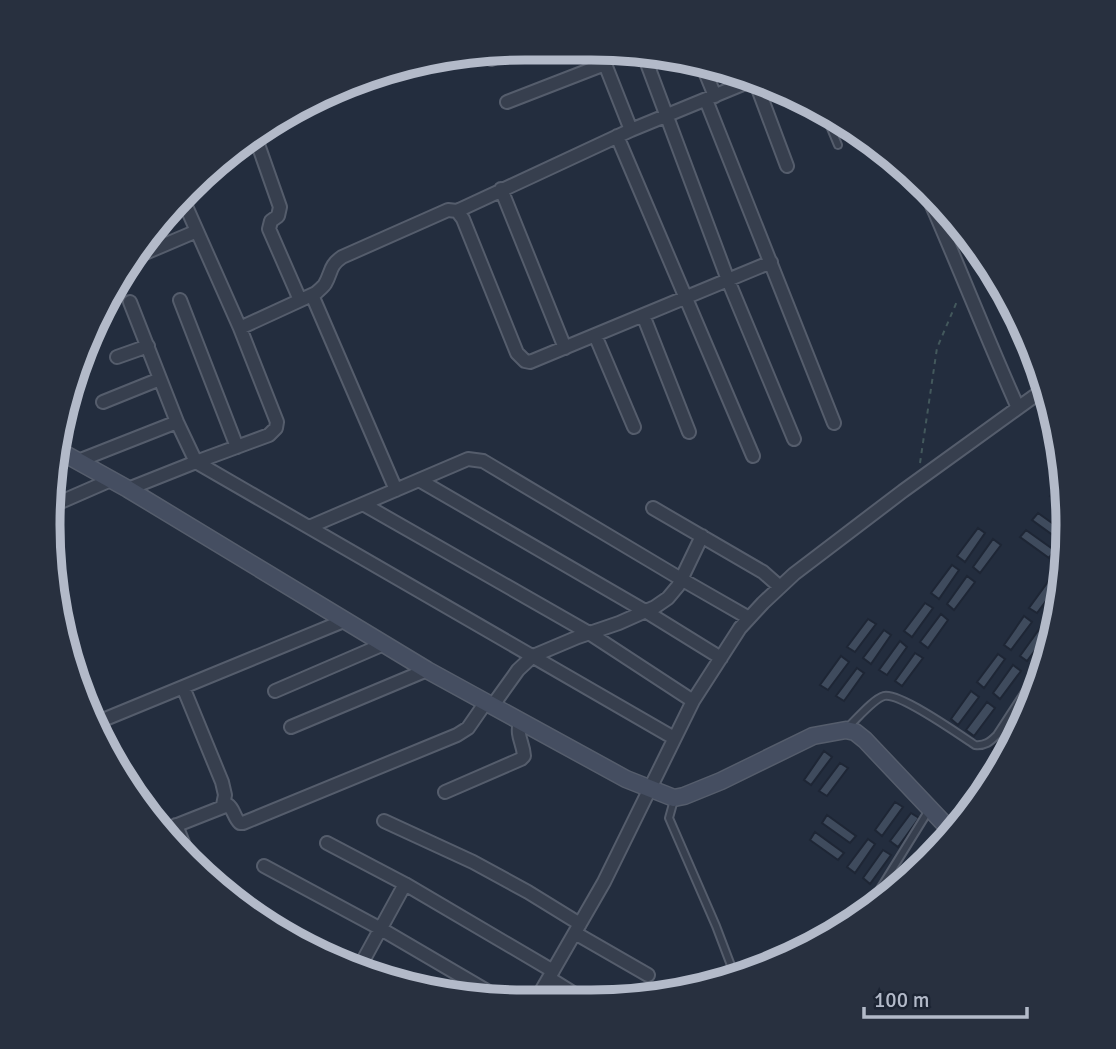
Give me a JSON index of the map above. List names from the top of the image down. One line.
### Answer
{"scale_bar":"100 m"}
